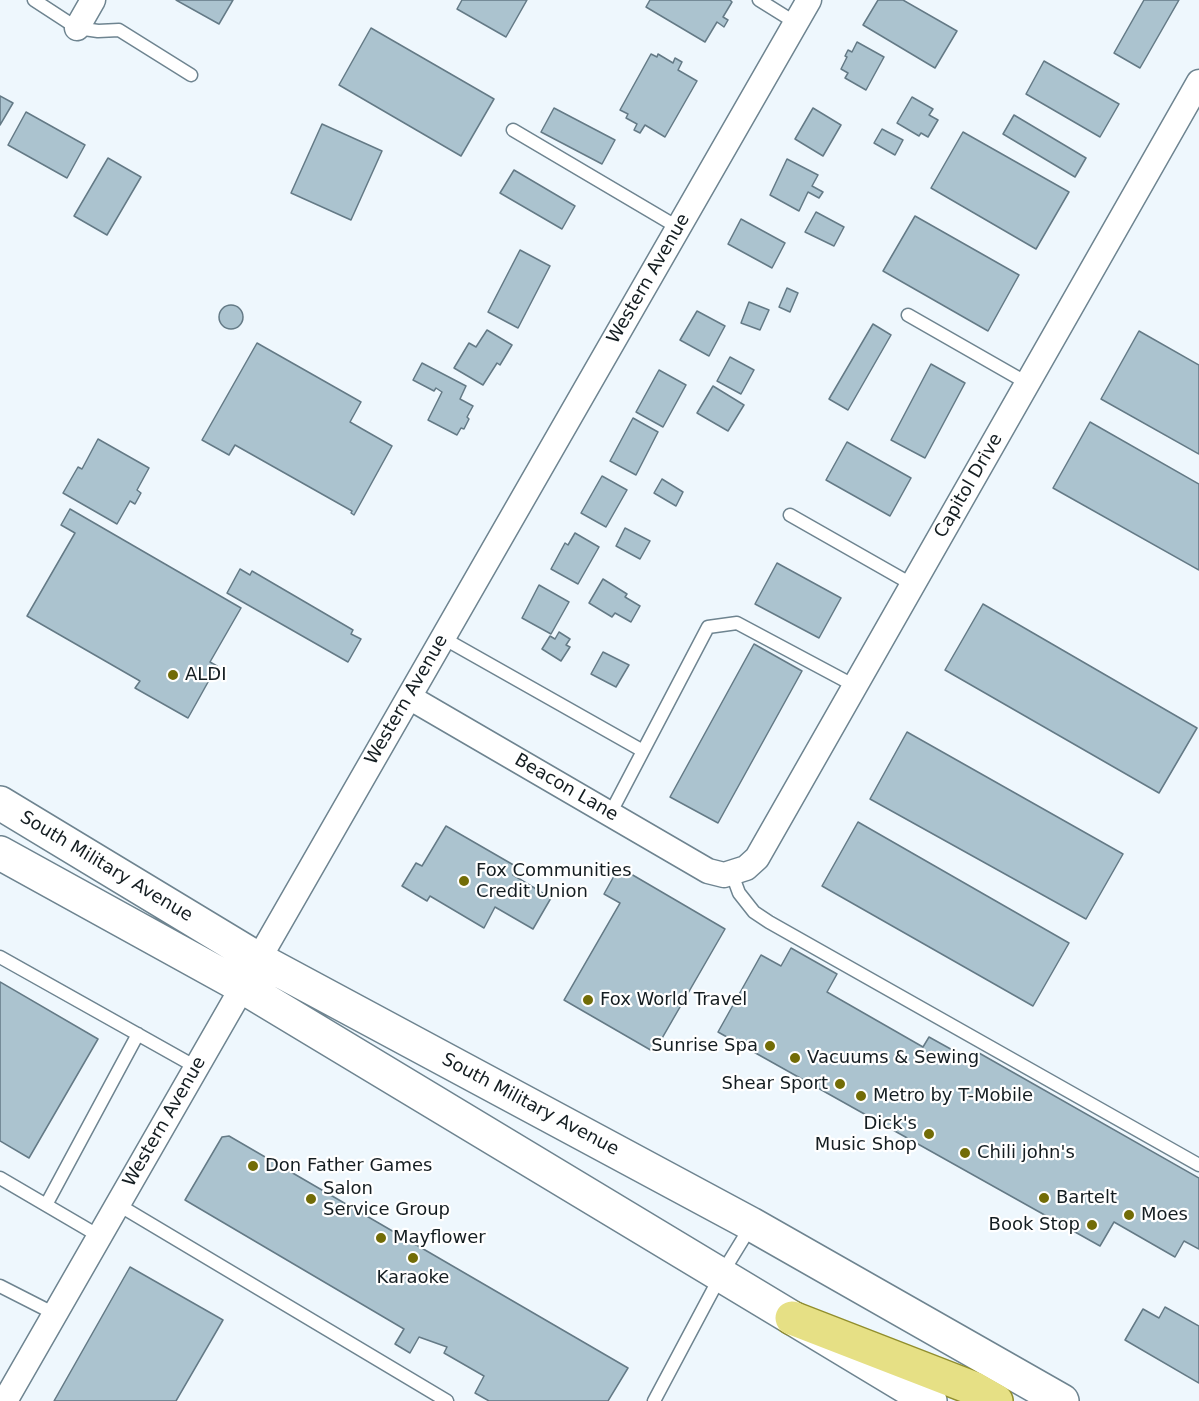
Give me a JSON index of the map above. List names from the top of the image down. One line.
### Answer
{"streets":{"main road":["South Military Avenue"],"street":["Western Avenue","Capitol Drive","Beacon Lane"]},"crossings":[["Western Avenue","Beacon Lane"],["Western Avenue","South Military Avenue"],["Capitol Drive","Beacon Lane"]],"places":["ALDI","Fox Communities Credit Union","Fox World Travel","Sunrise Spa","Vacuums & Sewing","Shear Sport","Metro by T-Mobile","Dick's Music Shop","Chili john's","Don Father Games","Bartelt","Salon Service Group","Moes","Book Stop","Mayflower","Karaoke"]}
